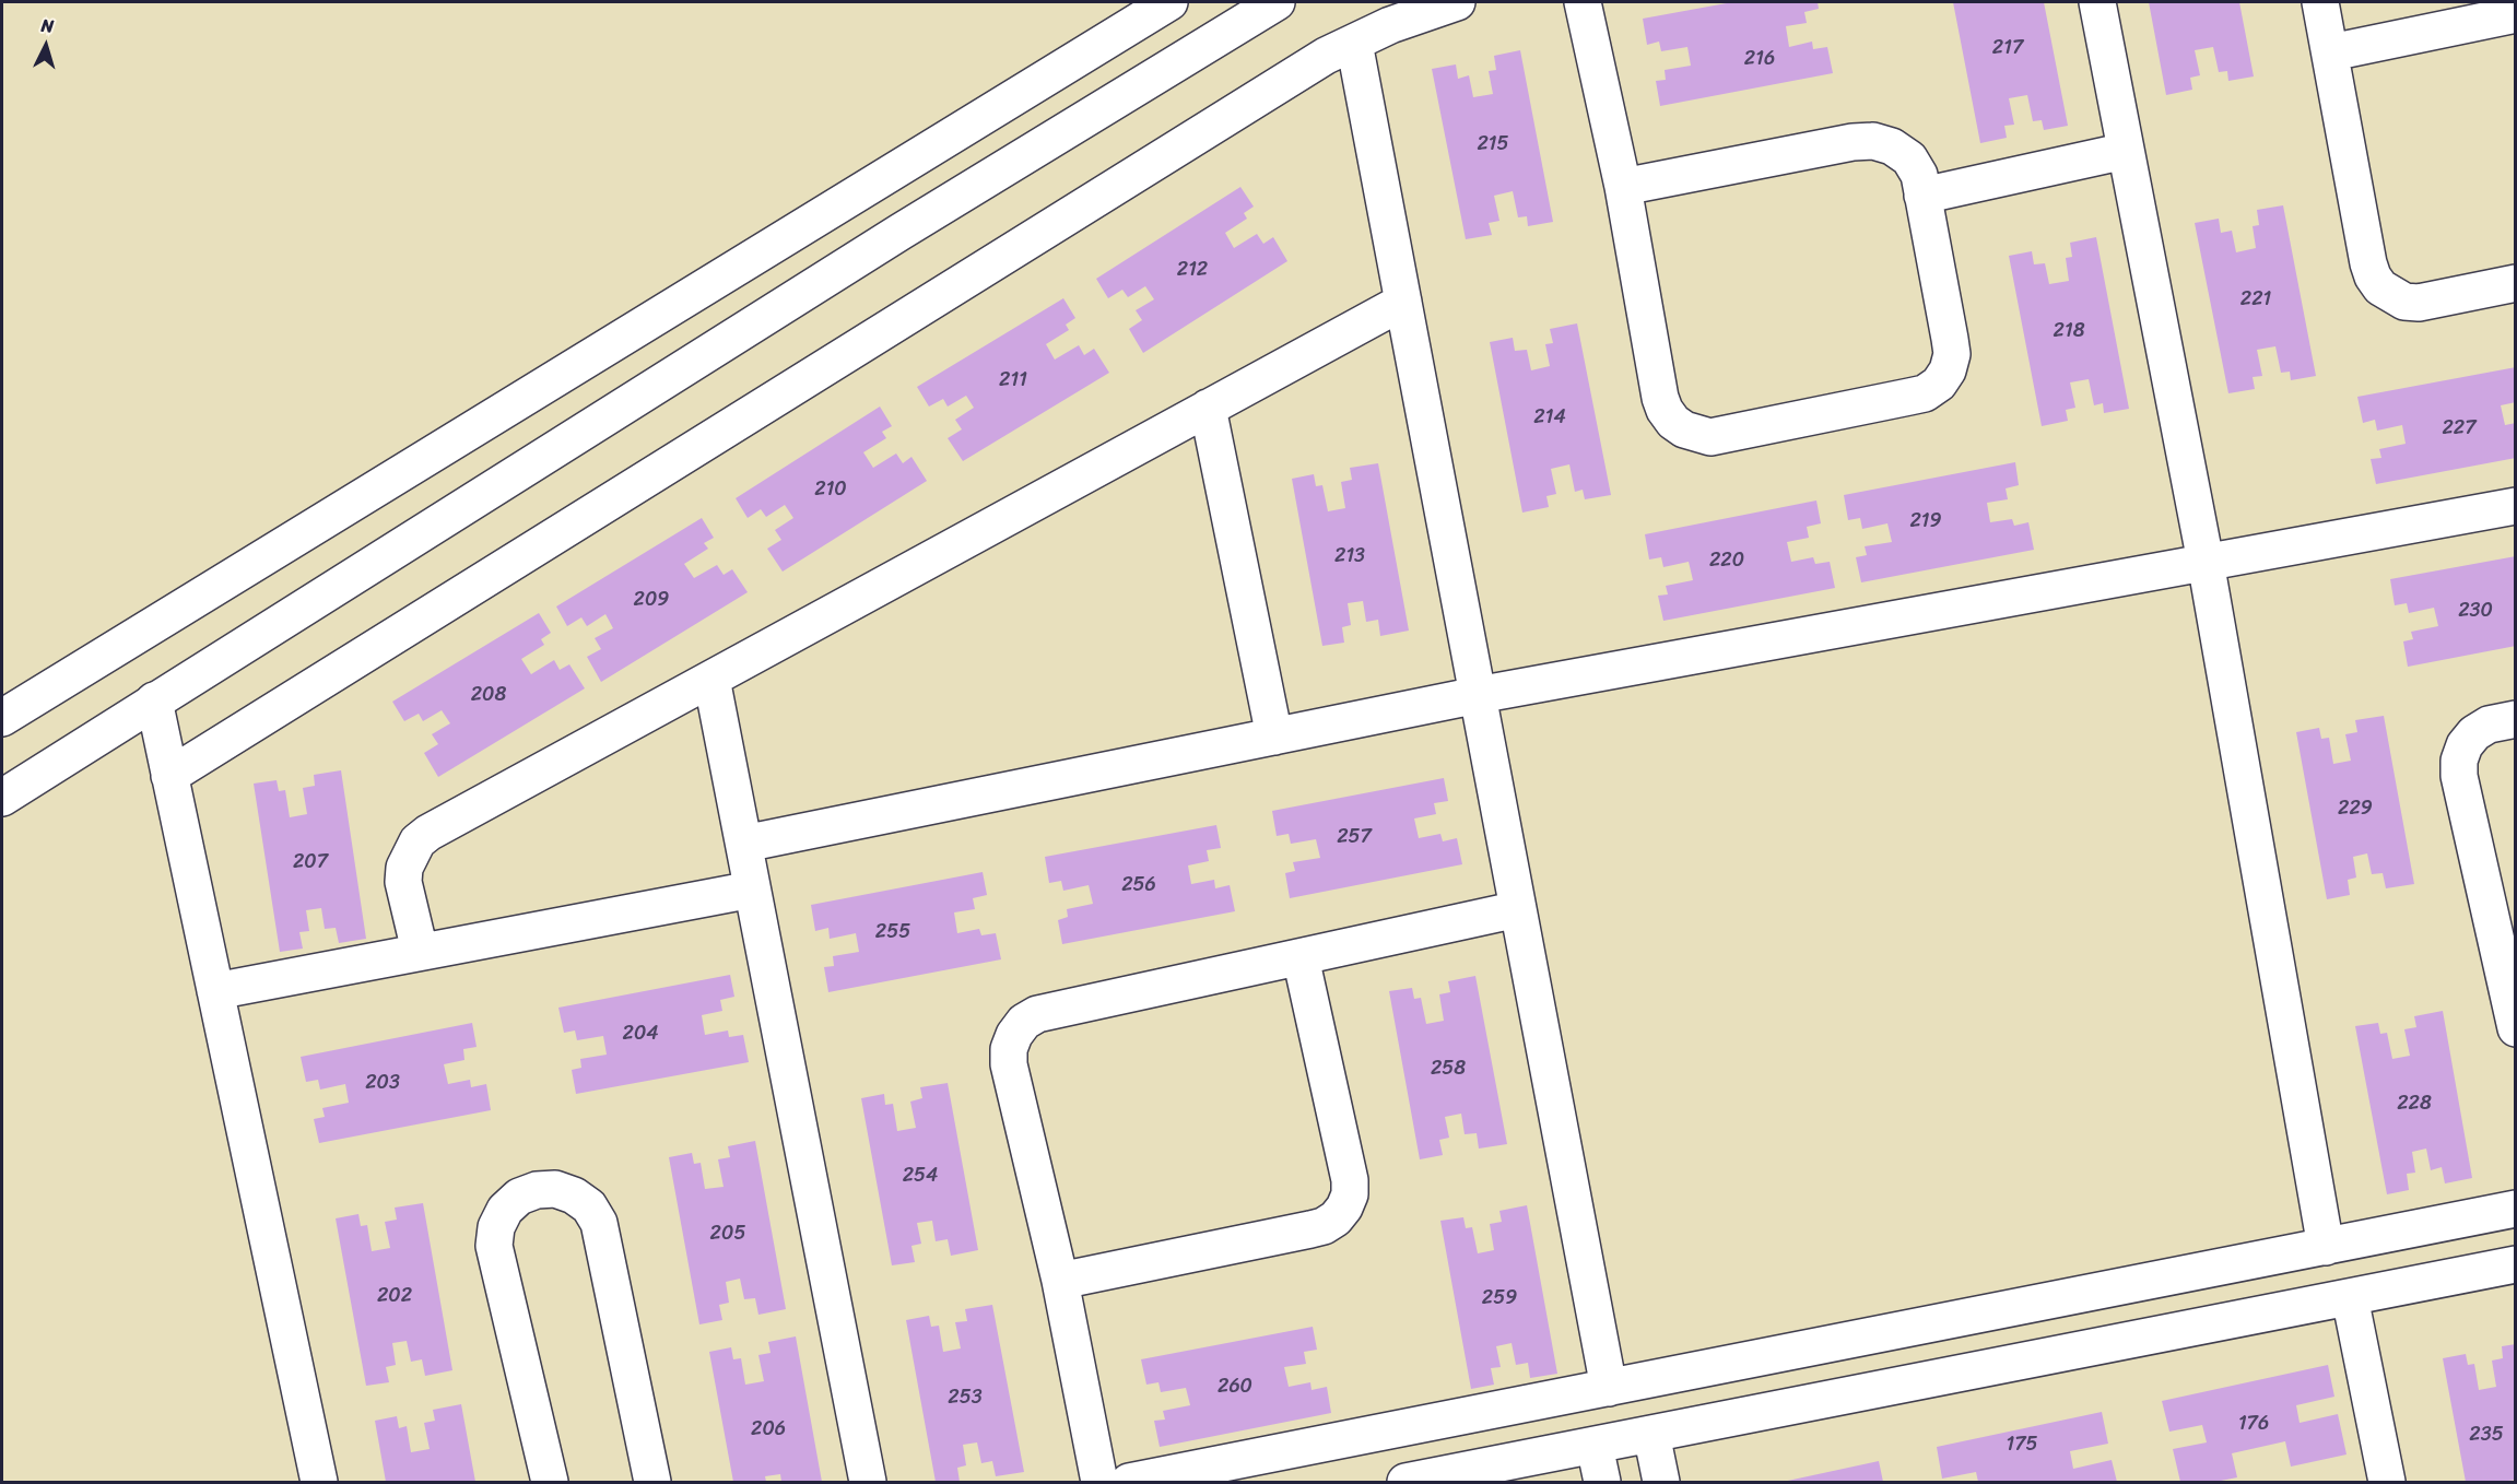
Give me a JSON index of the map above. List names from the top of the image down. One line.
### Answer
{"house_numbers":["217","216","215","212","221","218","211","214","227","210","219","213","220","209","230","208","229","257","207","256","255","204","258","203","228","254","205","202","259","260","253","176","206","235","175"],"north":"top"}
